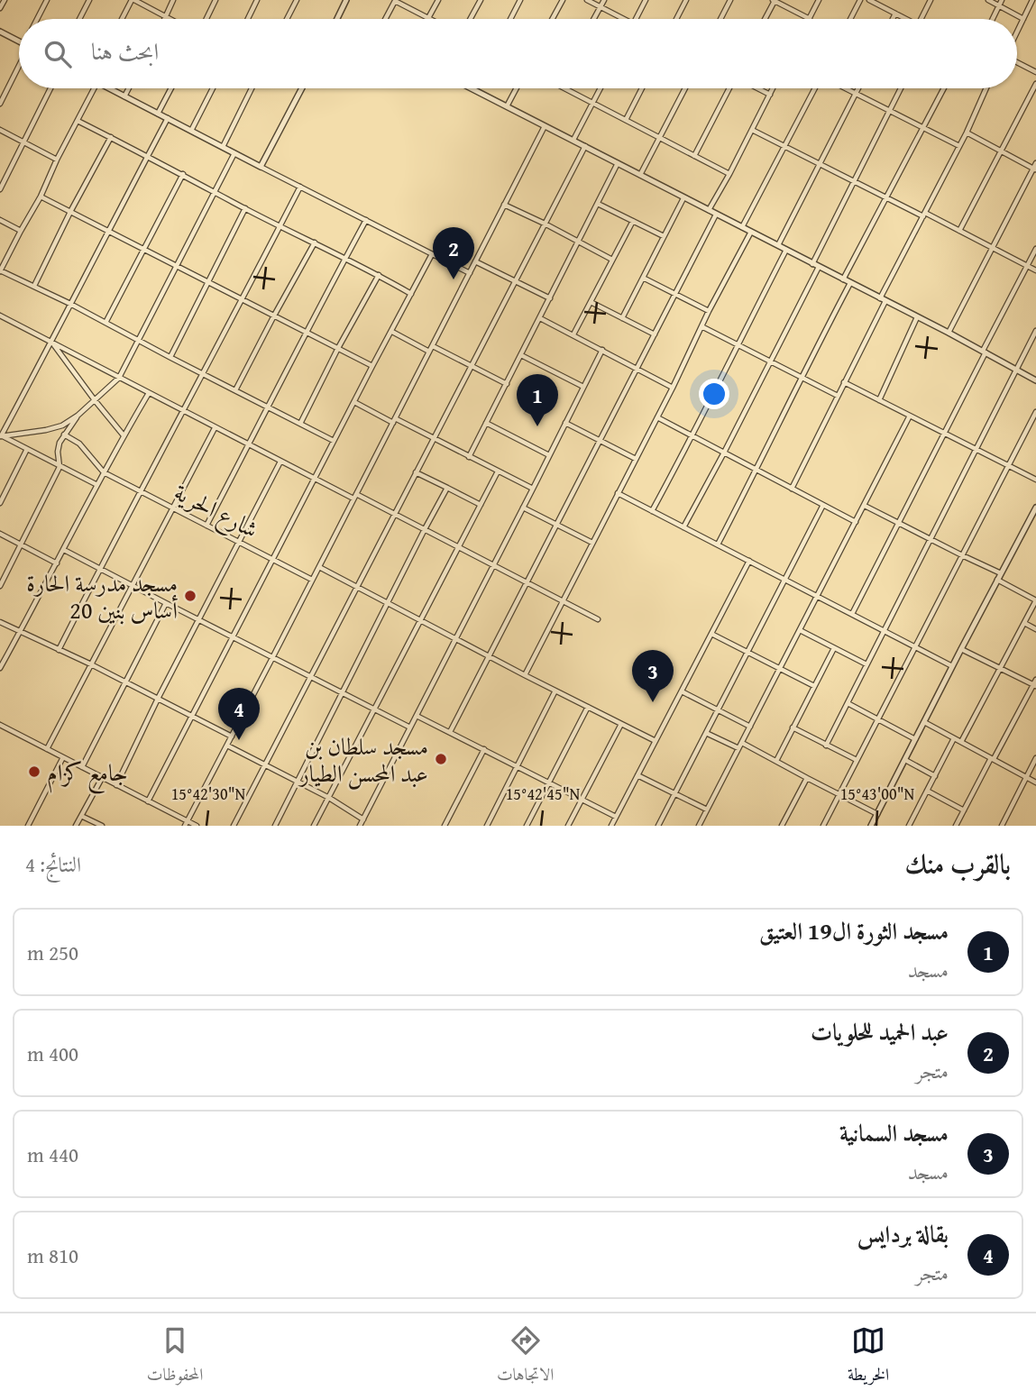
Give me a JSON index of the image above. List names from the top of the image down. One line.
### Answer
{"streets":{"street":["شارع الحرية"]},"places":["مسجد مدرسة الحارة 20 أساس بنين","مسجد سلطان بن عبد المحسن الطيار","جامع كزام"],"page":{"search":"ابحث هنا","pins":["2","1","3","4"],"heading":["بالقرب منك","النتائج: 4"],"list":[{"mark":"1","name":"مسجد الثورة ال19 العتيق","note":"مسجد","value":"250 m"},{"mark":"2","name":"عبد الحميد للحلويات","note":"متجر","value":"400 m"},{"mark":"3","name":"مسجد السمانية","note":"مسجد","value":"440 m"},{"mark":"4","name":"بقالة بردايس","note":"متجر","value":"810 m"}],"nav":["الخريطة","الاتجاهات","المحفوظات"]},"coordinates":["15°42'30\"N","15°42'45\"N","15°43'00\"N"]}
